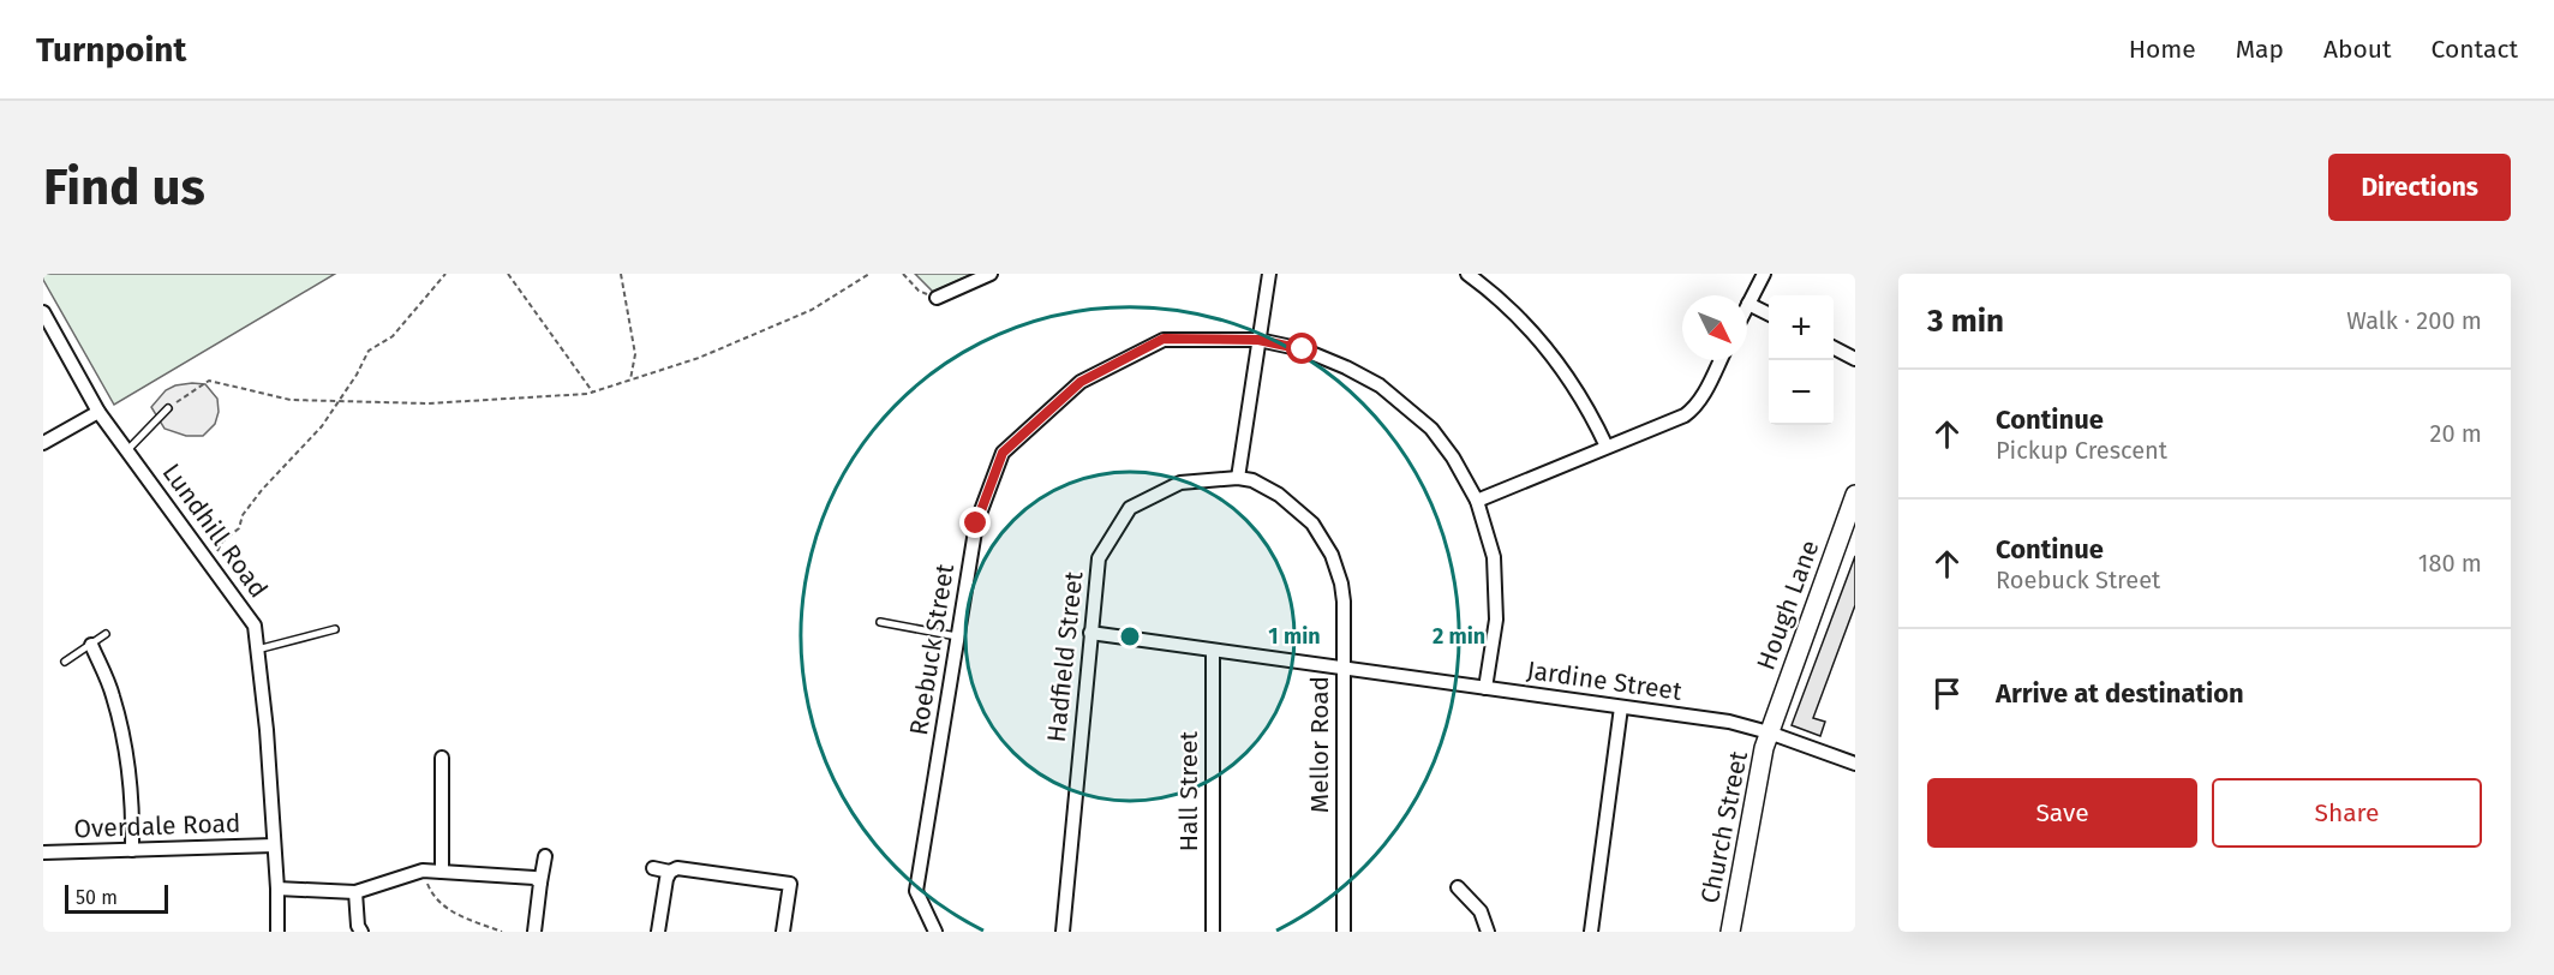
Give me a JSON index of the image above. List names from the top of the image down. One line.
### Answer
{"streets":{"main road":["Hough Lane","Church Street"],"street":["Lundhill Road","Roebuck Street","Hadfield Street","Jardine Street","Mellor Road","Hall Street","Overdale Road"]},"crossings":[["Lundhill Road","Overdale Road"],["Hough Lane","Jardine Street"],["Hough Lane","Church Street"],["Roebuck Street","Jardine Street"],["Hadfield Street","Jardine Street"],["Hadfield Street","Mellor Road"],["Jardine Street","Mellor Road"],["Jardine Street","Hall Street"],["Jardine Street","Church Street"]],"scale_bar":"50 m","north":"bottom right","page":{"header":"Turnpoint","nav":["Home","Map","About","Contact"],"buttons":["Directions",["Save","Share"]],"title":"Find us","heading":["3 min","Walk · 200 m"],"map_buttons":["+","−"],"list":[["Continue","Pickup Crescent","20 m"],["Continue","Roebuck Street","180 m"],"Arrive at destination"],"scale":"50 m"},"rings":["1 min","2 min"]}
